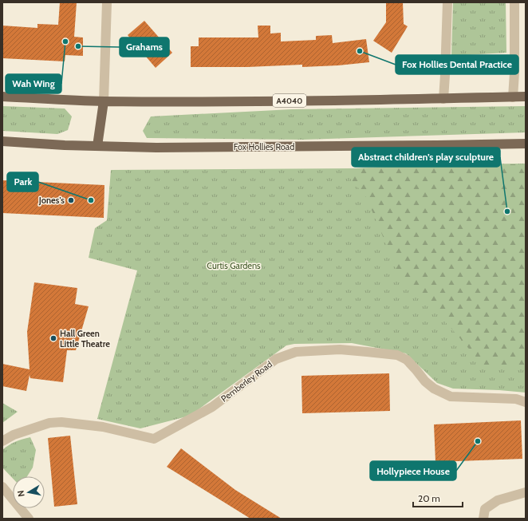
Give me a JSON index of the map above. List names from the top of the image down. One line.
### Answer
{"streets":{"main road":["A4040","Fox Hollies Road"],"street":["Pemberley Road"]},"parks":["Curtis Gardens"],"places":["Wah Wing","Grahams","Fox Hollies Dental Practice","Jones's","Park","Abstract children’s play sculpture","Hall Green Little Theatre","Hollypiece House"],"scale_bar":"20 m","north":"left"}
